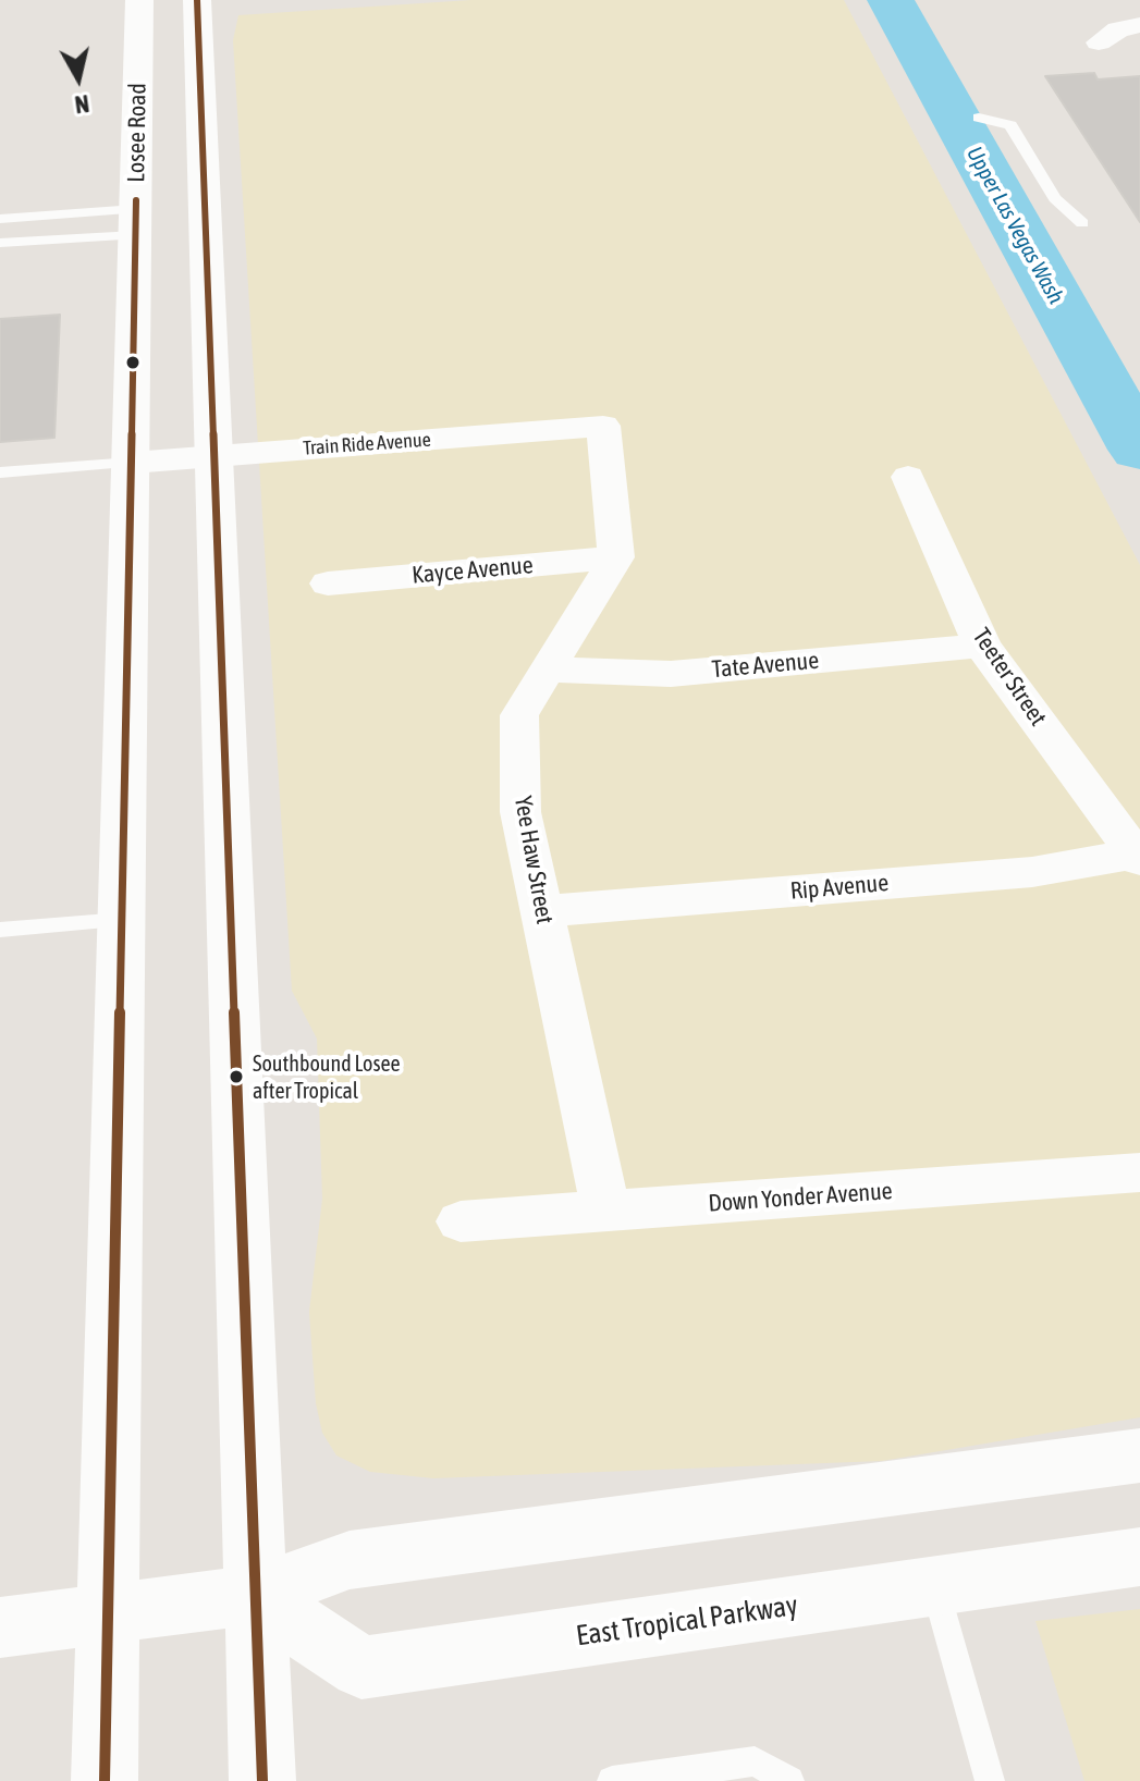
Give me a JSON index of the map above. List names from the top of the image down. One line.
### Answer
{"streets":{"main road":["Losee Road","East Tropical Parkway"],"street":["Train Ride Avenue","Kayce Avenue","Tate Avenue","Teeter Street","Yee Haw Street","Rip Avenue","Down Yonder Avenue"]},"crossings":[["Losee Road","Train Ride Avenue"],["Train Ride Avenue","Kayce Avenue"],["Train Ride Avenue","Yee Haw Street"],["Kayce Avenue","Yee Haw Street"],["Tate Avenue","Teeter Street"],["Tate Avenue","Yee Haw Street"],["Teeter Street","Rip Avenue"],["Yee Haw Street","Rip Avenue"],["Yee Haw Street","Down Yonder Avenue"]],"water":["Upper Las Vegas Wash"],"places":["Southbound Losee after Tropical"],"north":"bottom"}
